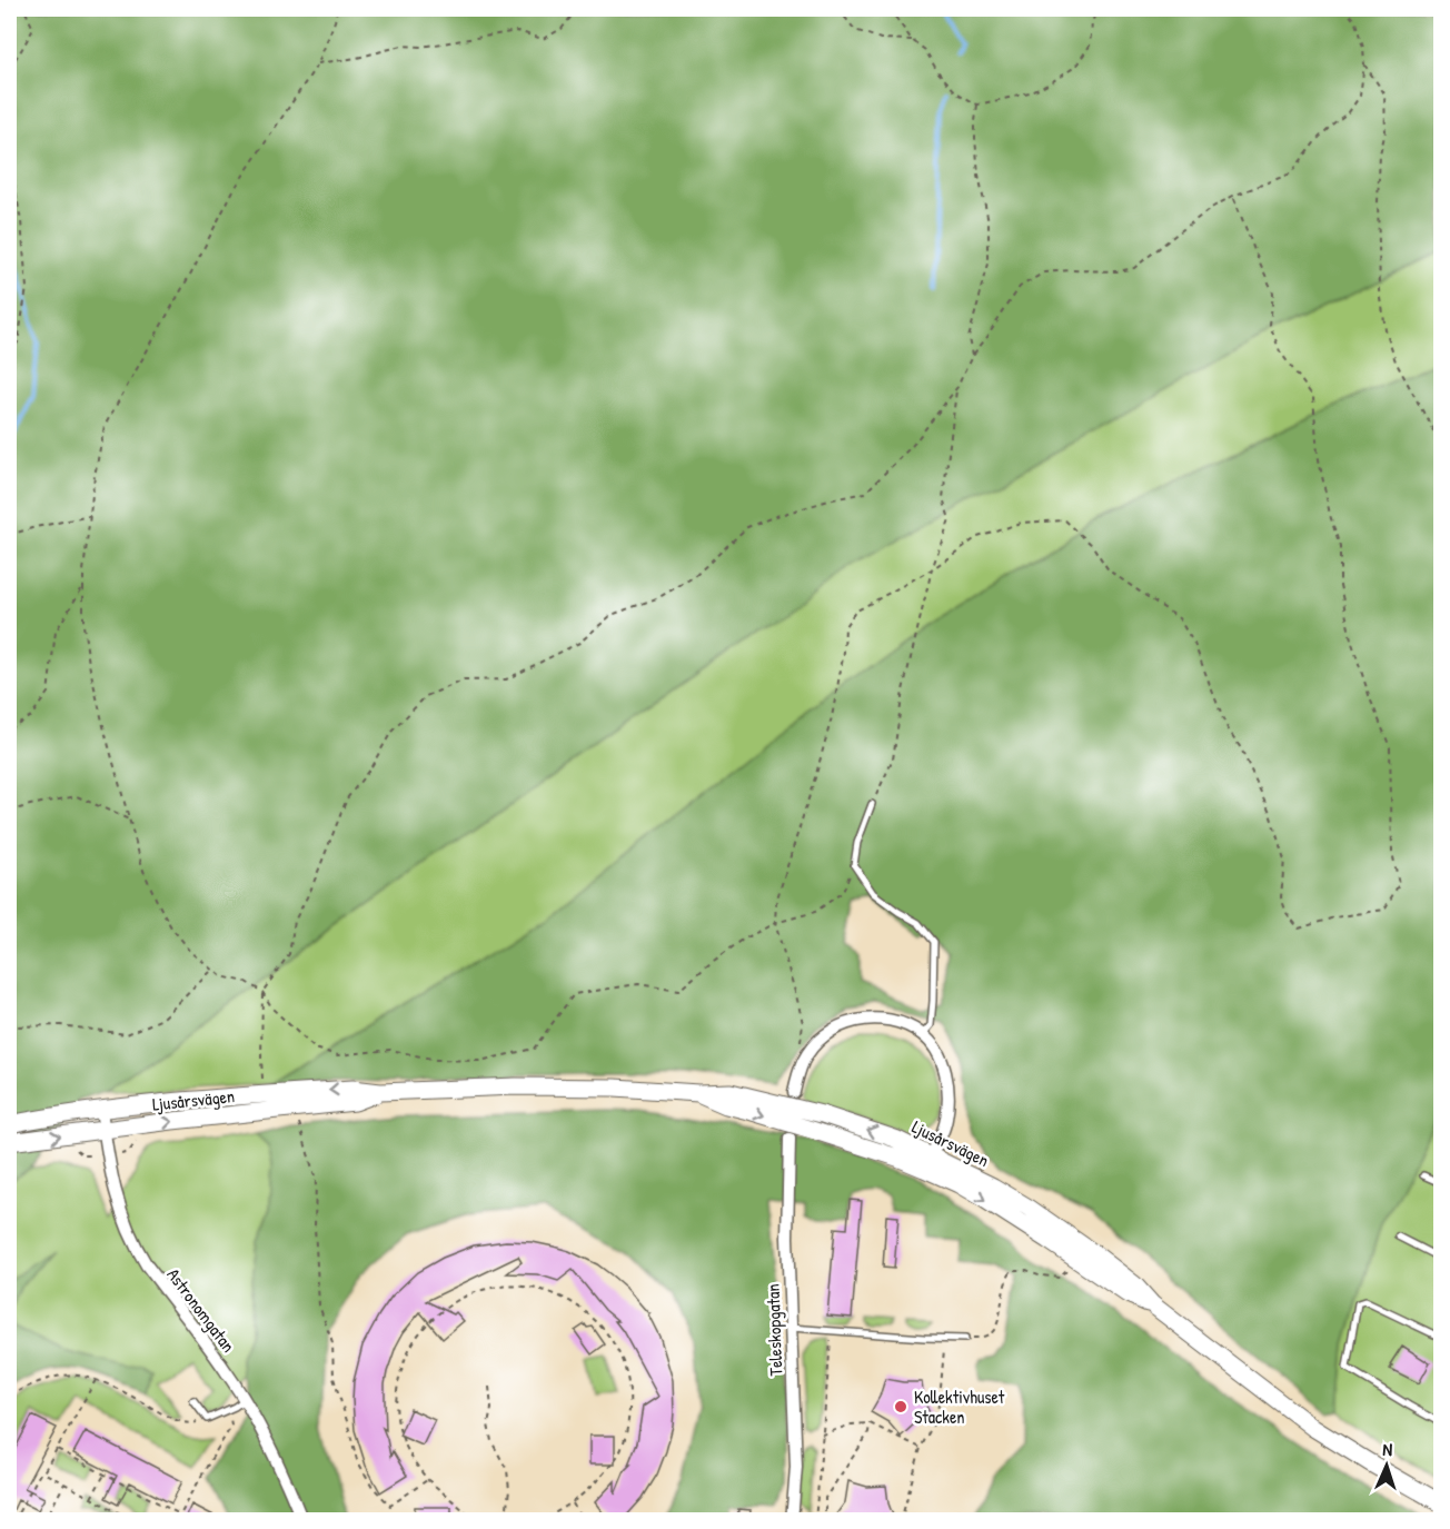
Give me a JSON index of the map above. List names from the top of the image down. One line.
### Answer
{"streets":{"main road":["Ljusårsvägen"],"street":["Astronomgatan","Teleskopgatan"]},"crossings":[["Ljusårsvägen","Astronomgatan"]],"places":["Kollektivhuset Stacken"],"north":"top"}
